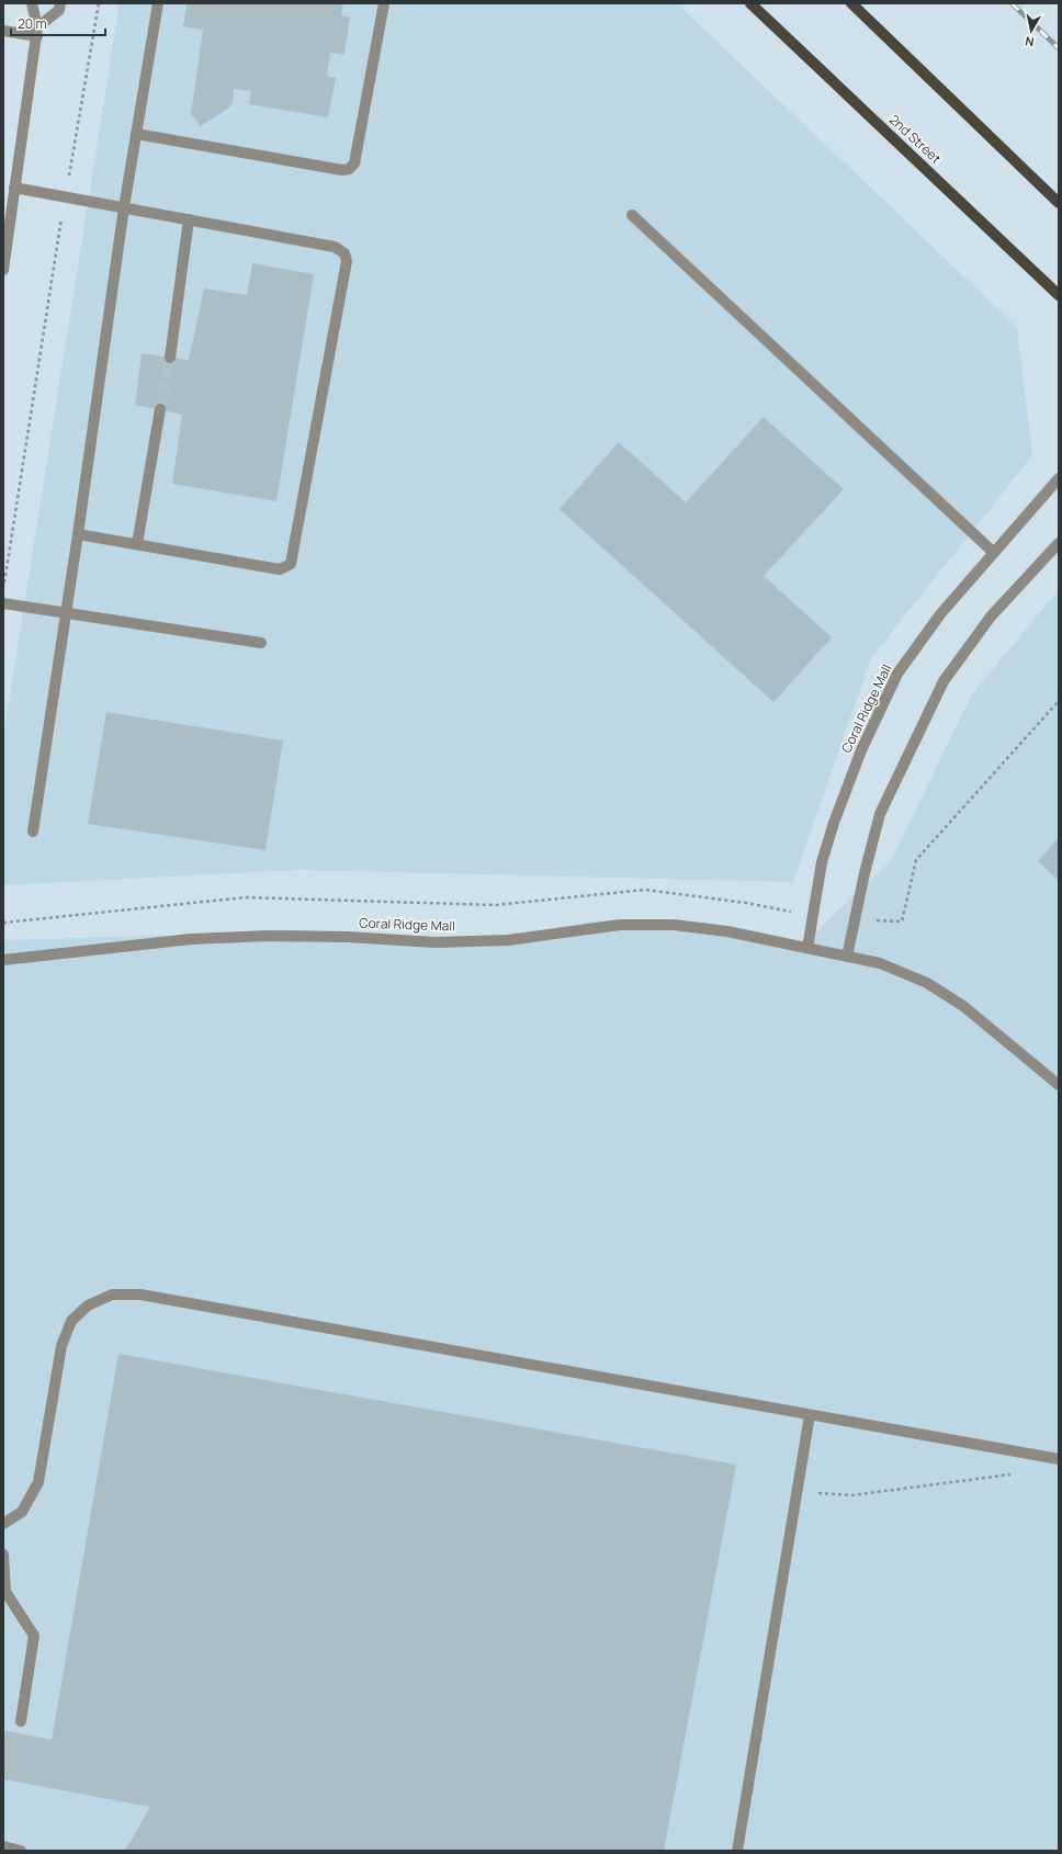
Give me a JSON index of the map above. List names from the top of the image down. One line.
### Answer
{"streets":{"main road":["2nd Street"],"street":["Coral Ridge Mall"]},"scale_bar":"20 m","north":"bottom"}
